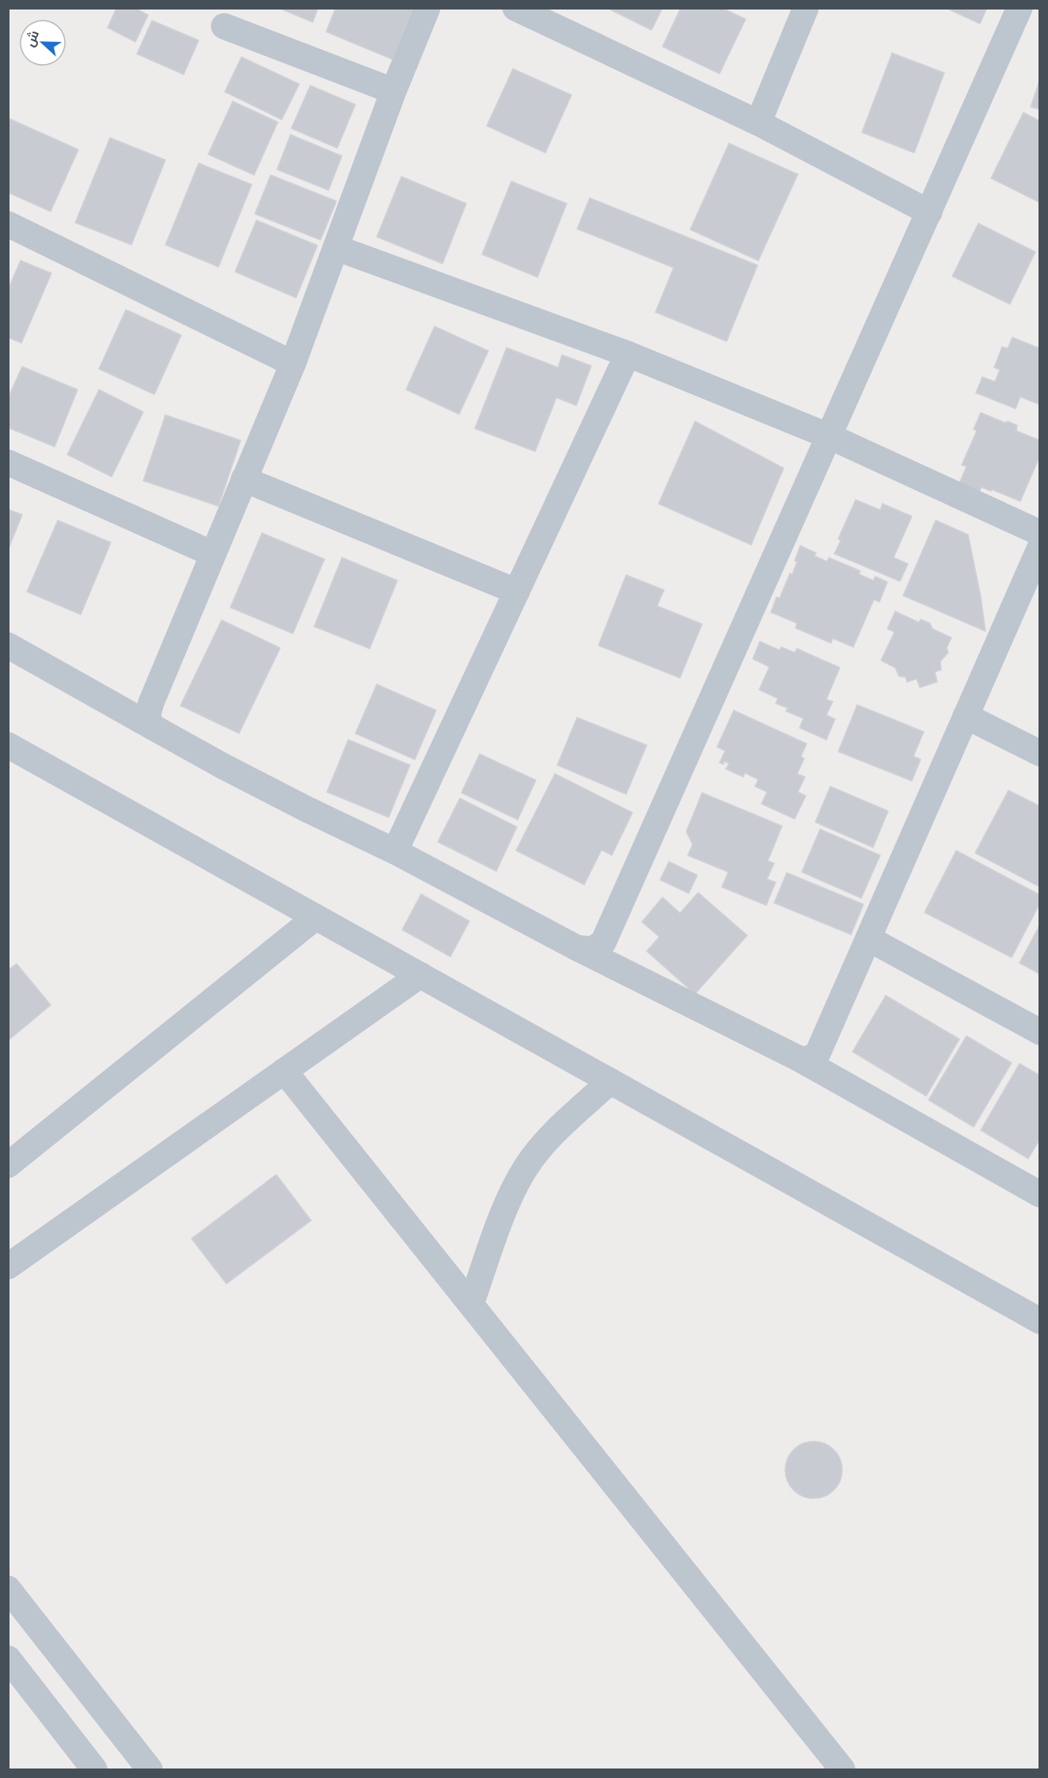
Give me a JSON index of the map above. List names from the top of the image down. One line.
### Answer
{"north":"left"}
